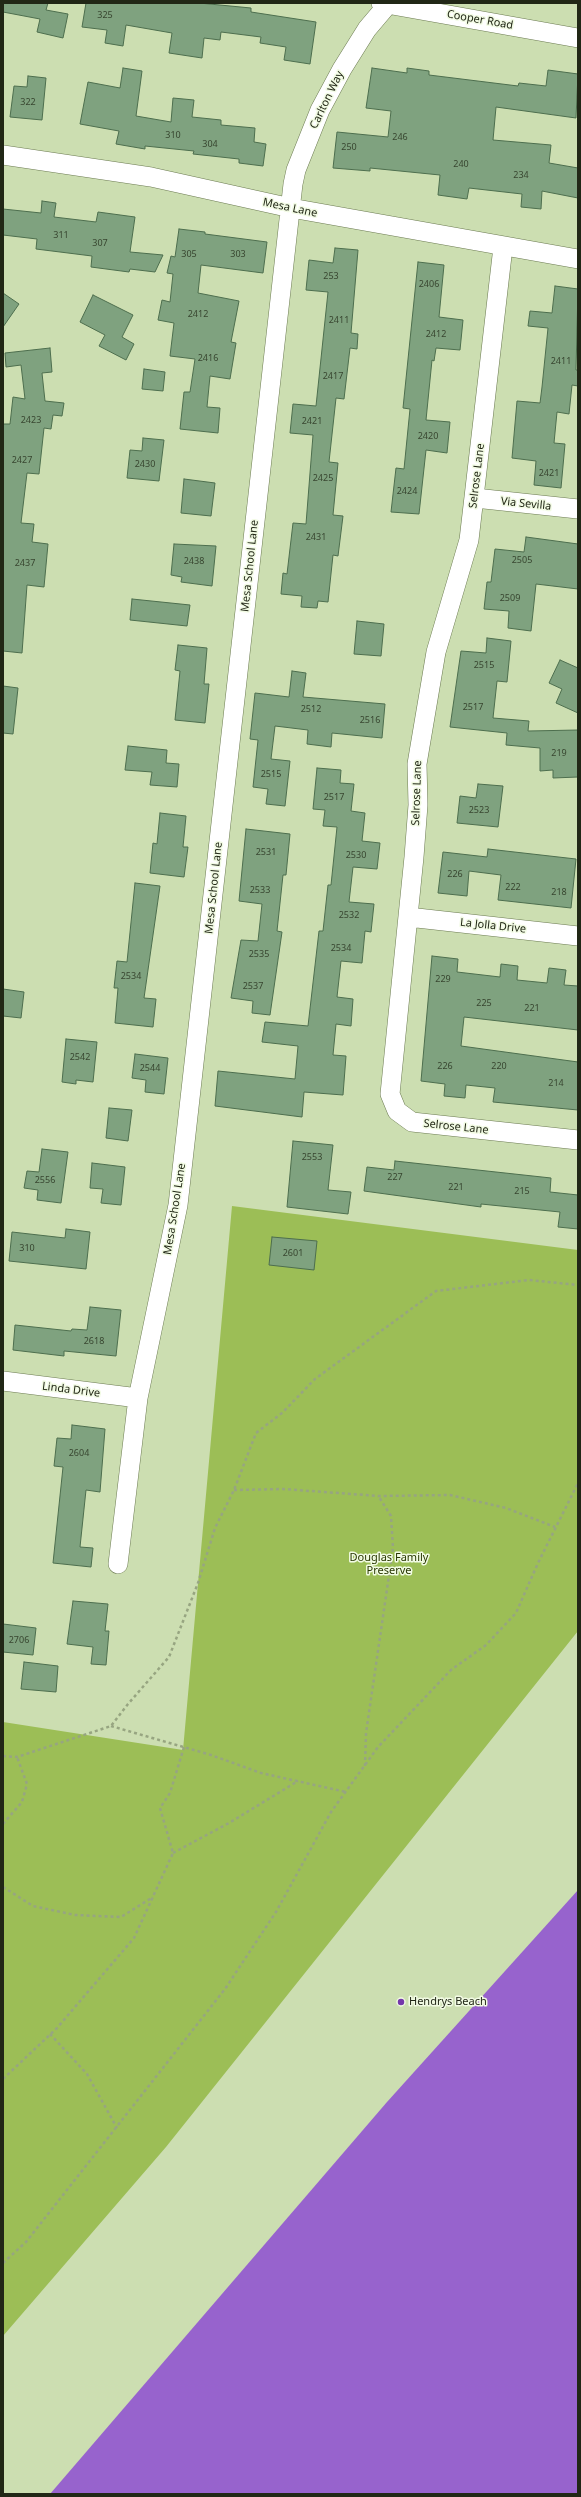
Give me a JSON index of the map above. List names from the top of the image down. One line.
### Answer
{"streets":{"street":["Cooper Road","Carlton Way","Mesa Lane","Selrose Lane","Via Sevilla","Mesa School Lane","La Jolla Drive","Linda Drive"]},"crossings":[["Cooper Road","Carlton Way"],["Carlton Way","Mesa Lane"],["Carlton Way","Mesa School Lane"],["Mesa Lane","Selrose Lane"],["Mesa Lane","Mesa School Lane"],["Selrose Lane","Via Sevilla"],["Selrose Lane","La Jolla Drive"],["Mesa School Lane","Linda Drive"]],"parks":["Douglas Family Preserve"],"places":["Hendrys Beach"],"house_numbers":["325","322","310","246","304","250","240","234","311","307","305","303","253","2406","2412","2411","2412","2416","2411","2417","2423","2421","2420","2427","2430","2421","2425","2424","2431","2505","2438","2437","2509","2515","2517","2512","2516","219","2515","2517","2523","2531","2530","226","222","2533","218","2532","2534","2535","2534","229","2537","225","221","2542","226","220","2544","214","2553","227","2556","221","215","310","2601","2618","2604","2706"]}
